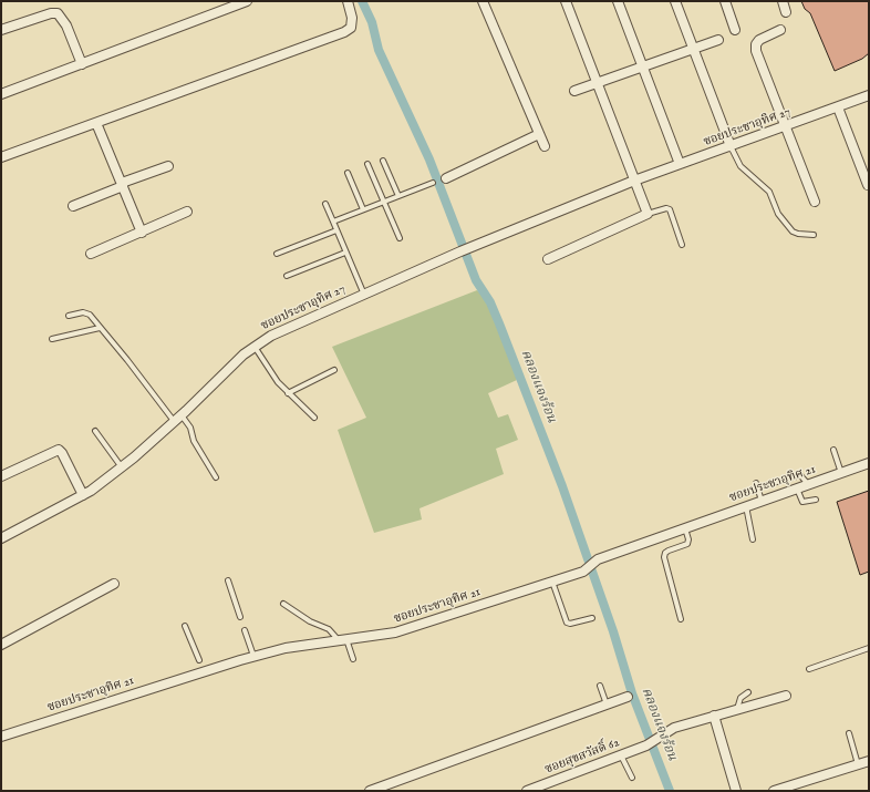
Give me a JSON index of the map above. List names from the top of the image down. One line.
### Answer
{"streets":{"street":["ซอยประชาอุทิศ 27","ซอยประชาอุทิศ 21","ซอยสุขสวัสดิ์ 62"]},"water":["คลองแจงร้อน"]}
